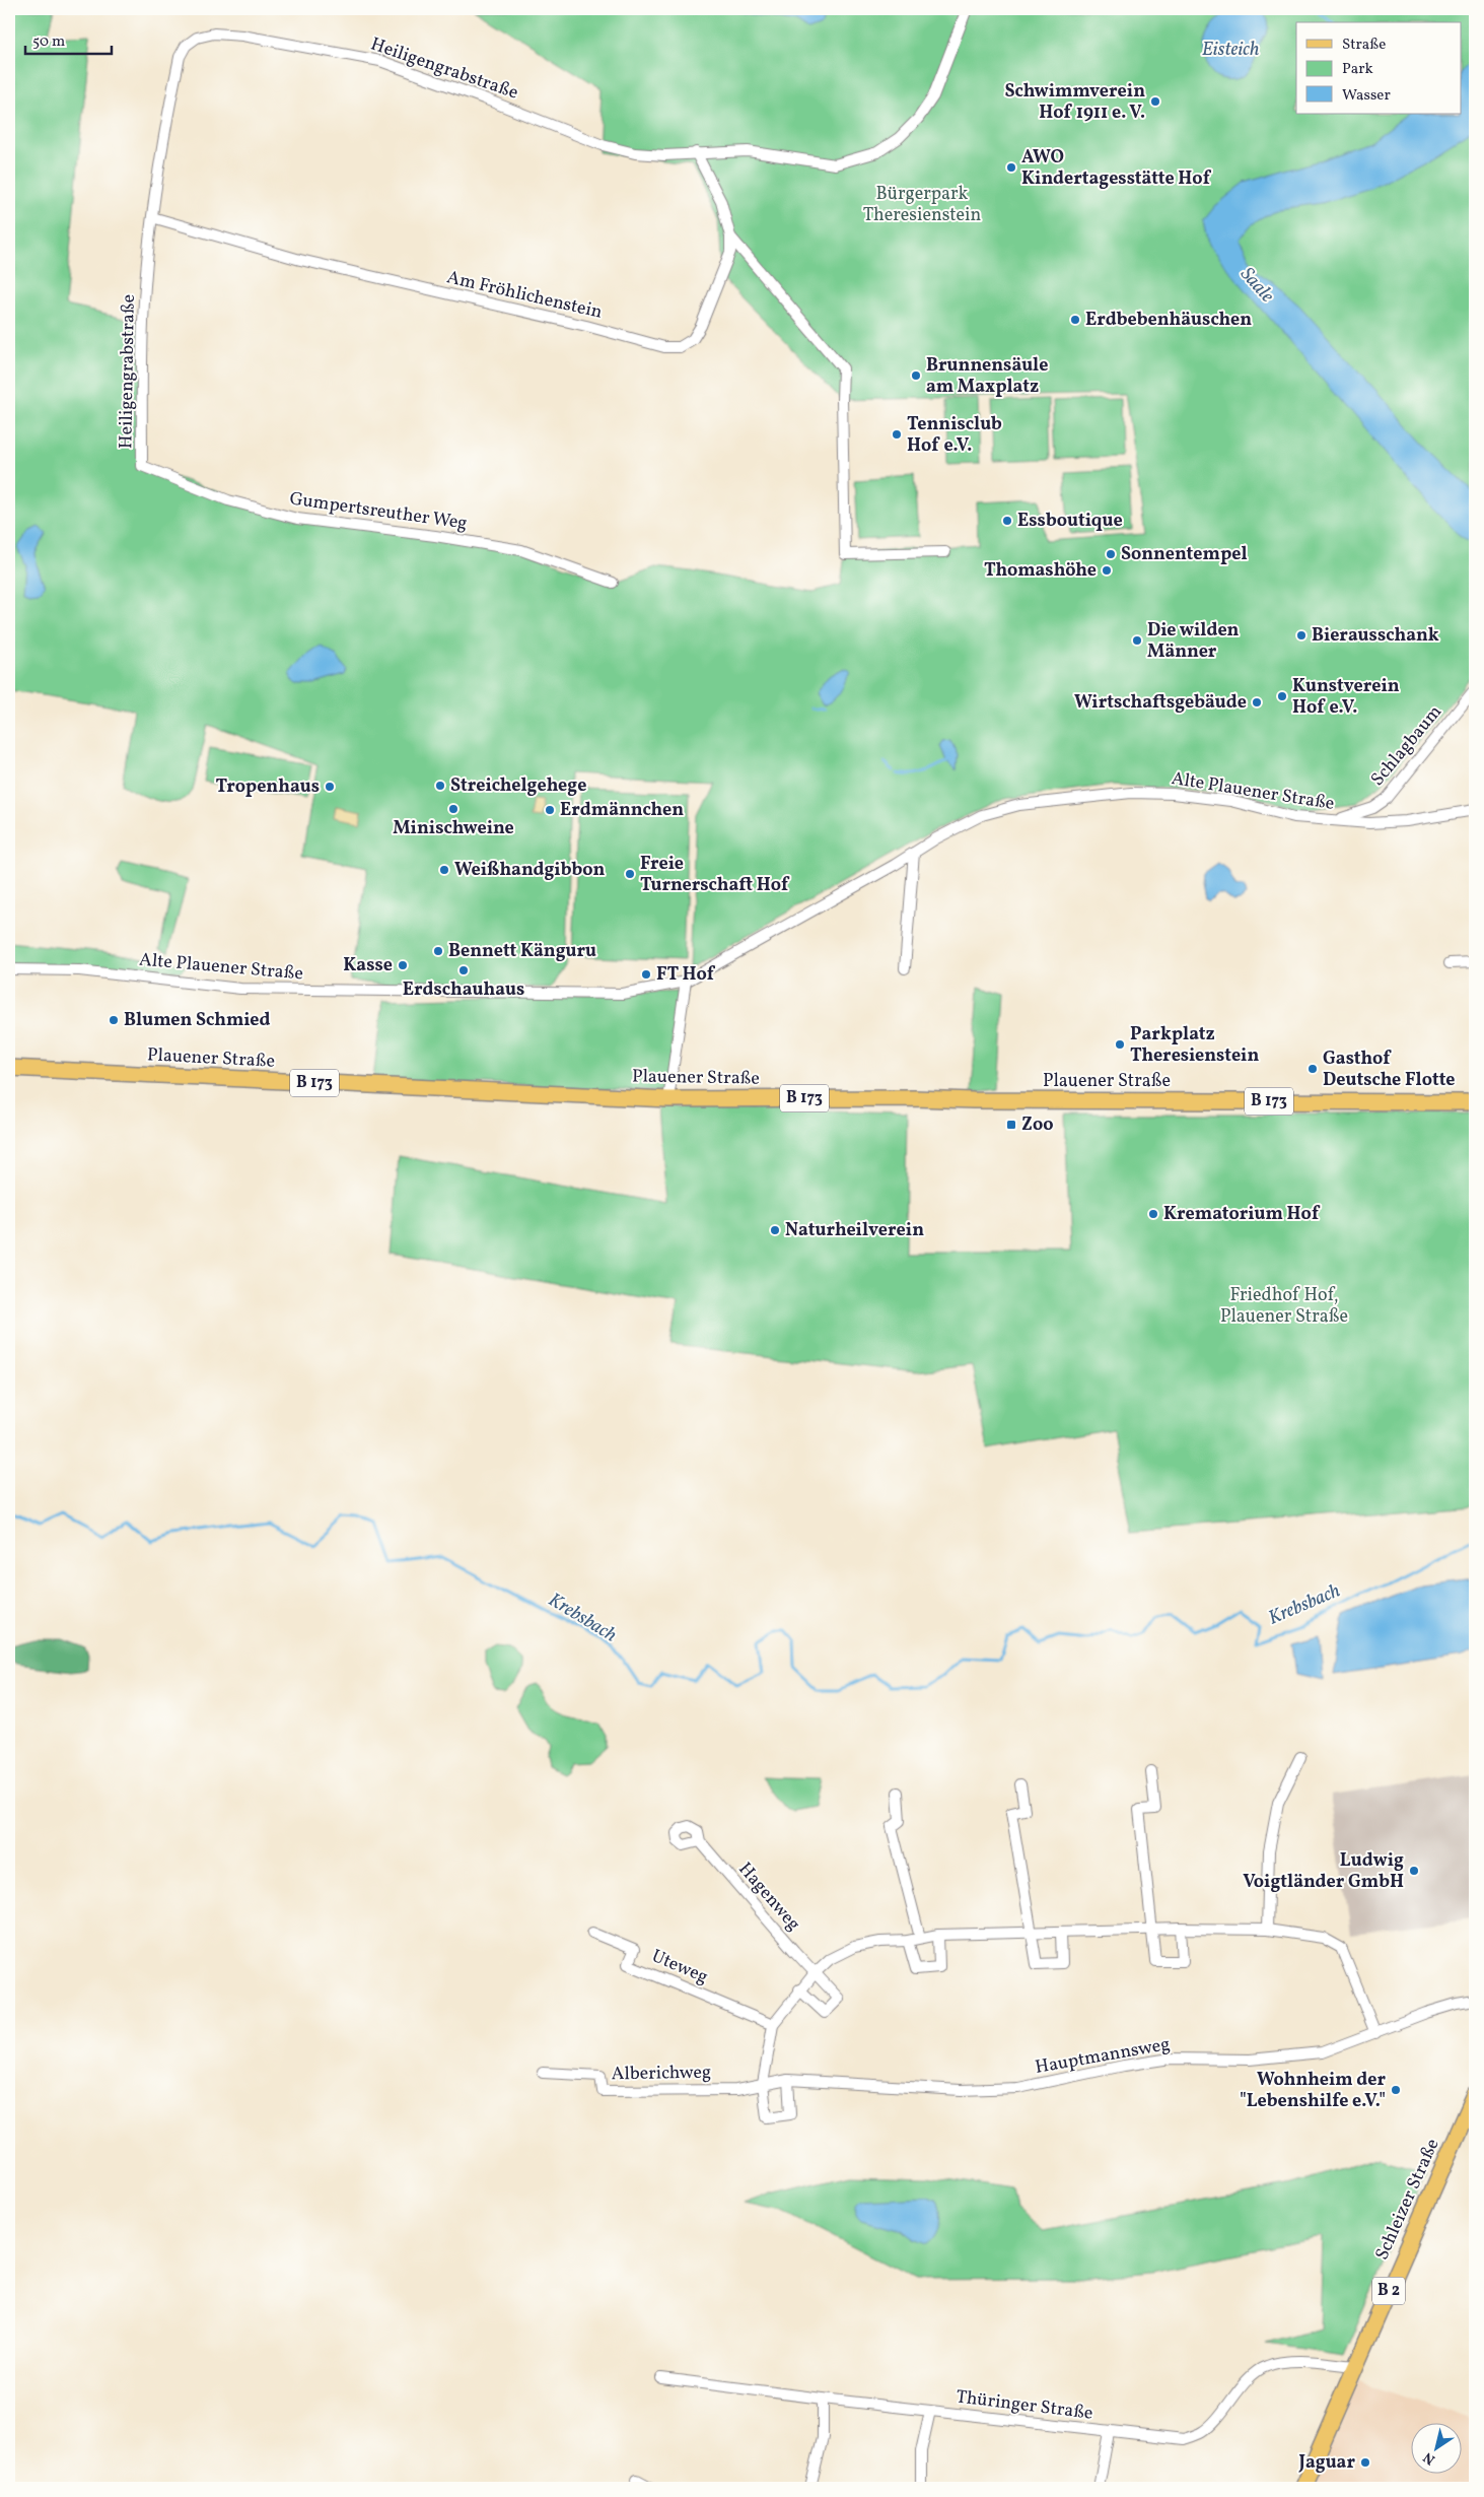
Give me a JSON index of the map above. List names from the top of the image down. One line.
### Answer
{"streets":{"main road":["Plauener Straße","B 173","Schleizer Straße","B 2"],"street":["Heiligengrabstraße","Am Fröhlichenstein","Gumpertsreuther Weg","Schlagbaum","Alte Plauener Straße","Hagenweg","Uteweg","Hauptmannsweg","Alberichweg","Thüringer Straße"]},"crossings":[["Heiligengrabstraße","Am Fröhlichenstein"],["Heiligengrabstraße","Gumpertsreuther Weg"],["Schlagbaum","Alte Plauener Straße"],["Hauptmannsweg","Alberichweg"],["Schleizer Straße","Thüringer Straße"]],"water":["Eisteich","Saale","Krebsbach"],"parks":["Bürgerpark Theresienstein","Friedhof Hof, Plauener Straße"],"places":{"other":["Schwimmverein Hof 1911 e. V.","AWO Kindertagesstätte Hof","Erdbebenhäuschen","Brunnensäule am Maxplatz","Tennisclub Hof e.V.","Essboutique","Sonnentempel","Thomashöhe","Bierausschank","Die wilden Männer","Kunstverein Hof e.V.","Wirtschaftsgebäude","Streichelgehege","Tropenhaus","Minischweine","Erdmännchen","Weißhandgibbon","Freie Turnerschaft Hof","Bennett Känguru","Kasse","Erdschauhaus","FT Hof","Blumen Schmied","Parkplatz Theresienstein","Gasthof Deutsche Flotte","Krematorium Hof","Naturheilverein","Ludwig Voigtländer GmbH","Wohnheim der \"Lebenshilfe e.V.\"","Jaguar"],"transit":["Zoo"]},"legend":["Straße","Park","Wasser"],"scale_bar":"50 m","north":"bottom left"}
